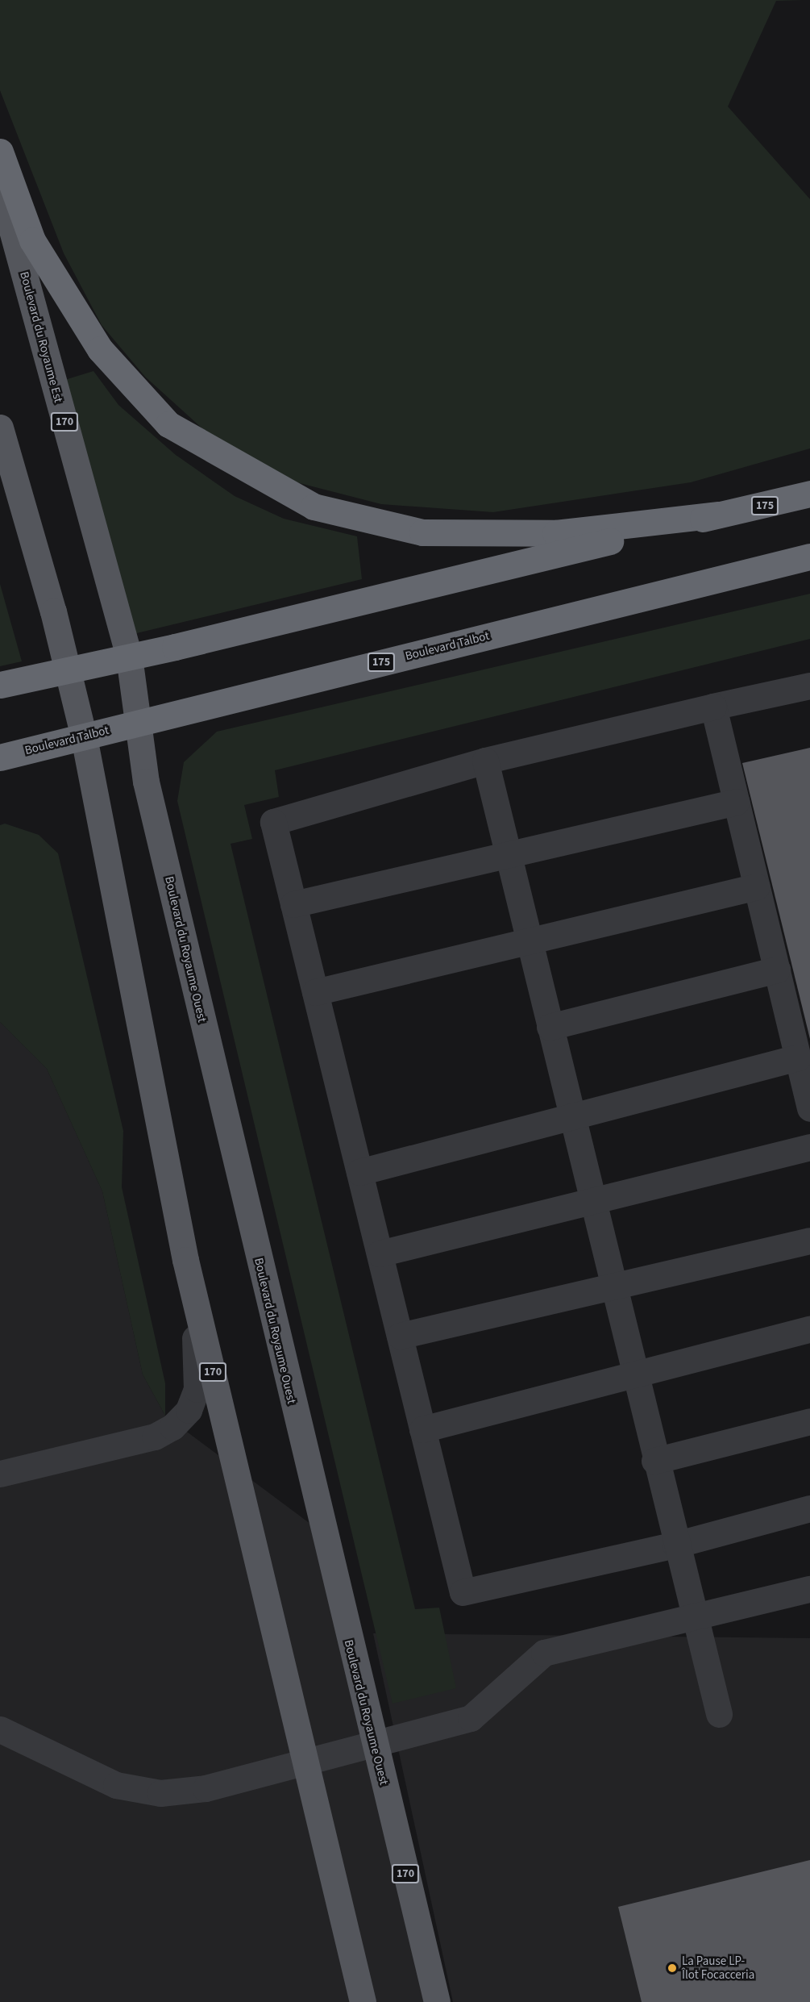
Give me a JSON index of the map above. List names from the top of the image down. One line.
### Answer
{"streets":{"highway":["175","Boulevard Talbot"],"main road":["Boulevard du Royaume Est","170","Boulevard du Royaume Ouest"]},"crossings":[["Boulevard du Royaume Est","175"],["Boulevard du Royaume Est","Boulevard du Royaume Ouest"],["170","175"],["170","Boulevard Talbot"],["175","Boulevard du Royaume Ouest"],["Boulevard Talbot","Boulevard du Royaume Ouest"]],"places":["La Pause LP- Îlot Focacceria"]}
